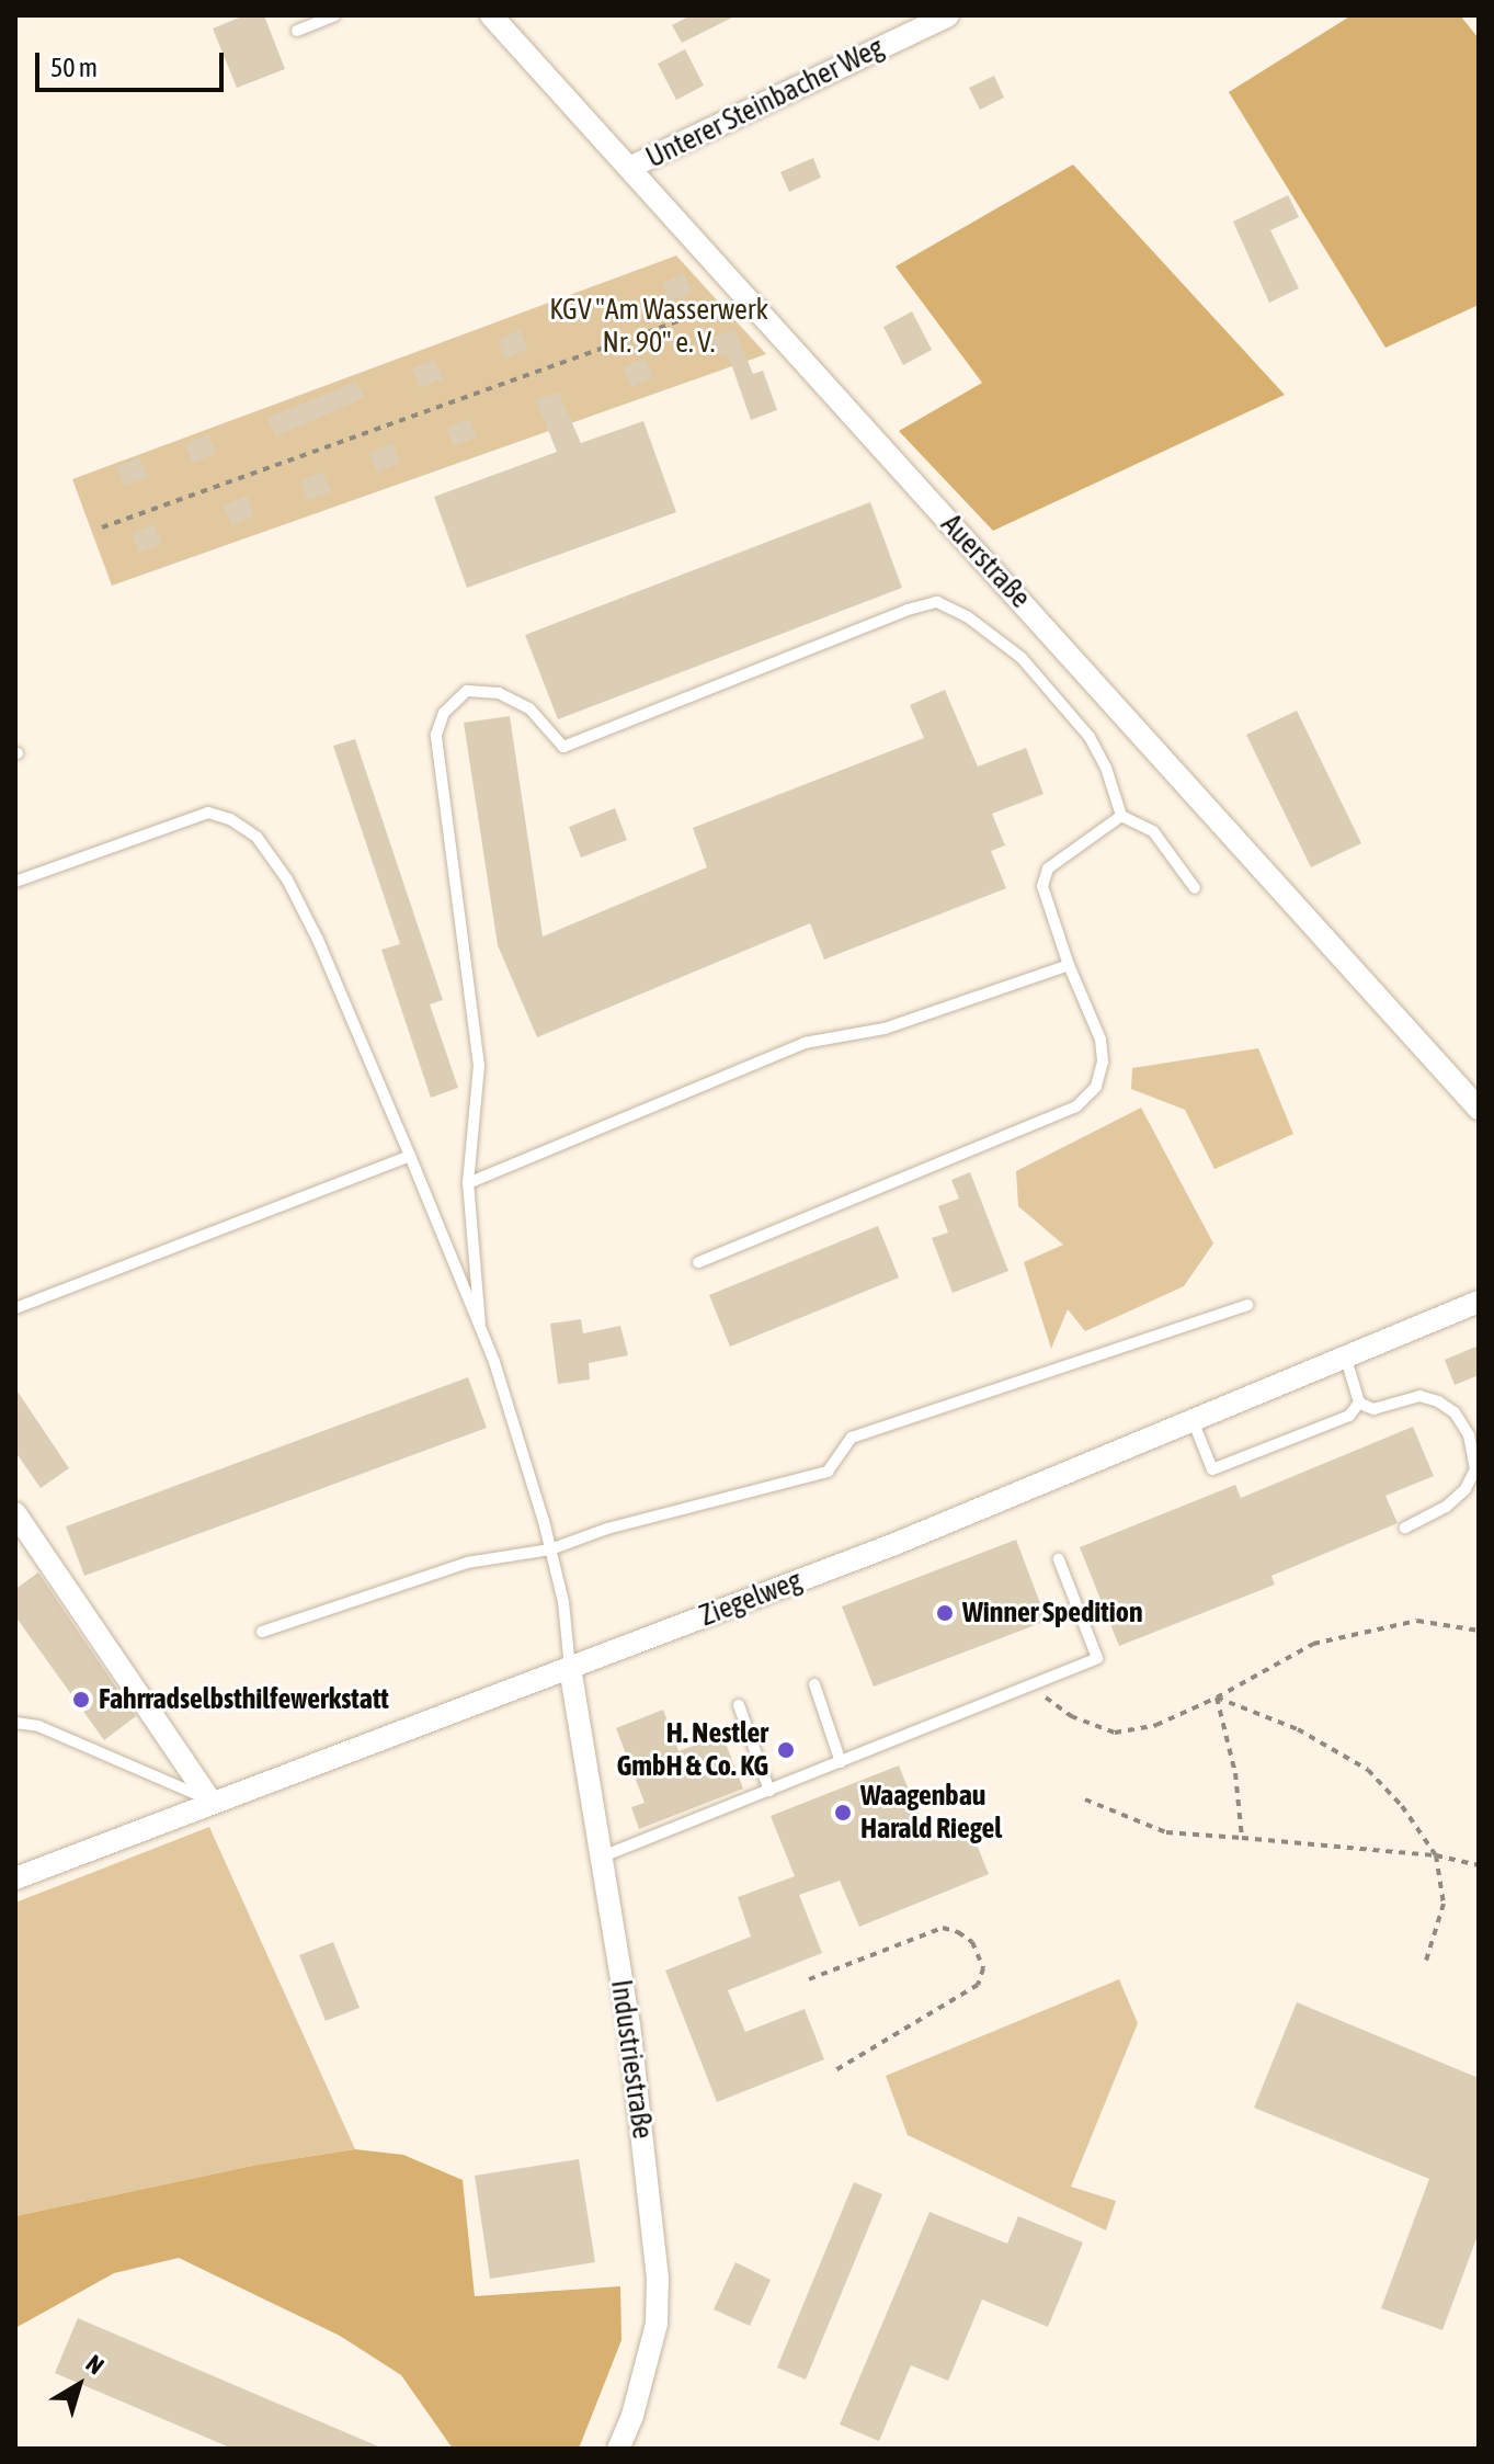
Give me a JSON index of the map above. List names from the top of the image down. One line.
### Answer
{"streets":{"street":["Unterer Steinbacher Weg","Auerstraße","Ziegelweg","Industriestraße"]},"crossings":[["Unterer Steinbacher Weg","Auerstraße"],["Ziegelweg","Industriestraße"]],"parks":["KGV \"Am Wasserwerk Nr. 90\" e. V."],"places":["Winner Spedition","Fahrradselbsthilfewerkstatt","H. Nestler GmbH & Co. KG","Waagenbau Harald Riegel"],"scale_bar":"50 m","north":"top right"}
